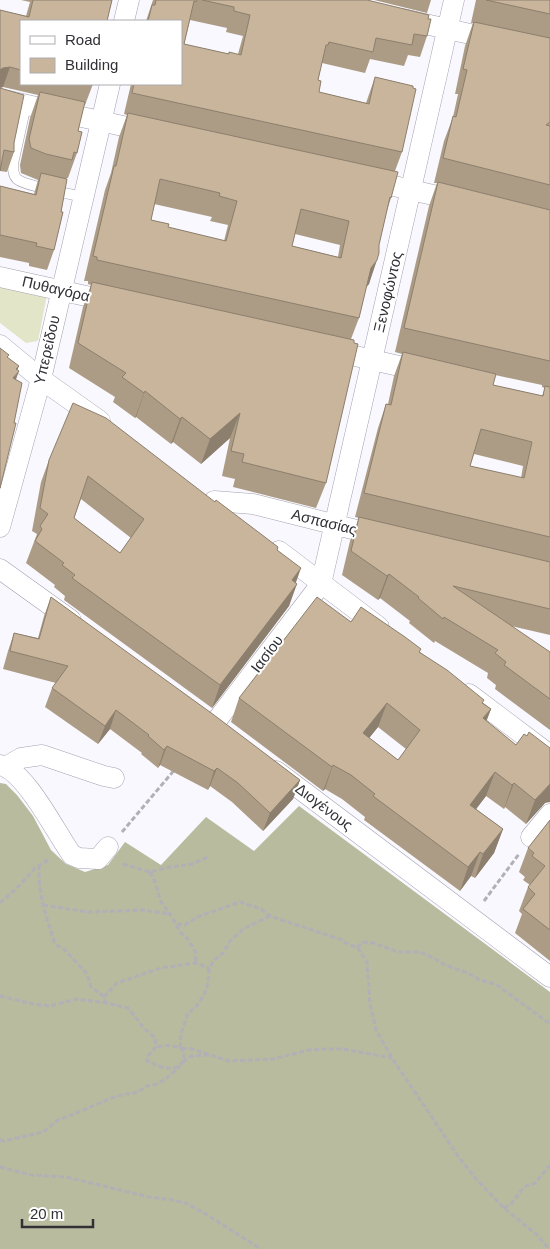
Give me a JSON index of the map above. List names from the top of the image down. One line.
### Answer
{"streets":{"street":["Πυθαγόρα","Ξενοφώντος","Υπερείδου","Ασπασίας","Ιασίου","Διογένους"]},"crossings":[["Πυθαγόρα","Υπερείδου"],["Ξενοφώντος","Ασπασίας"],["Ξενοφώντος","Ιασίου"]],"legend":["Road","Building"],"scale_bar":"20 m"}
